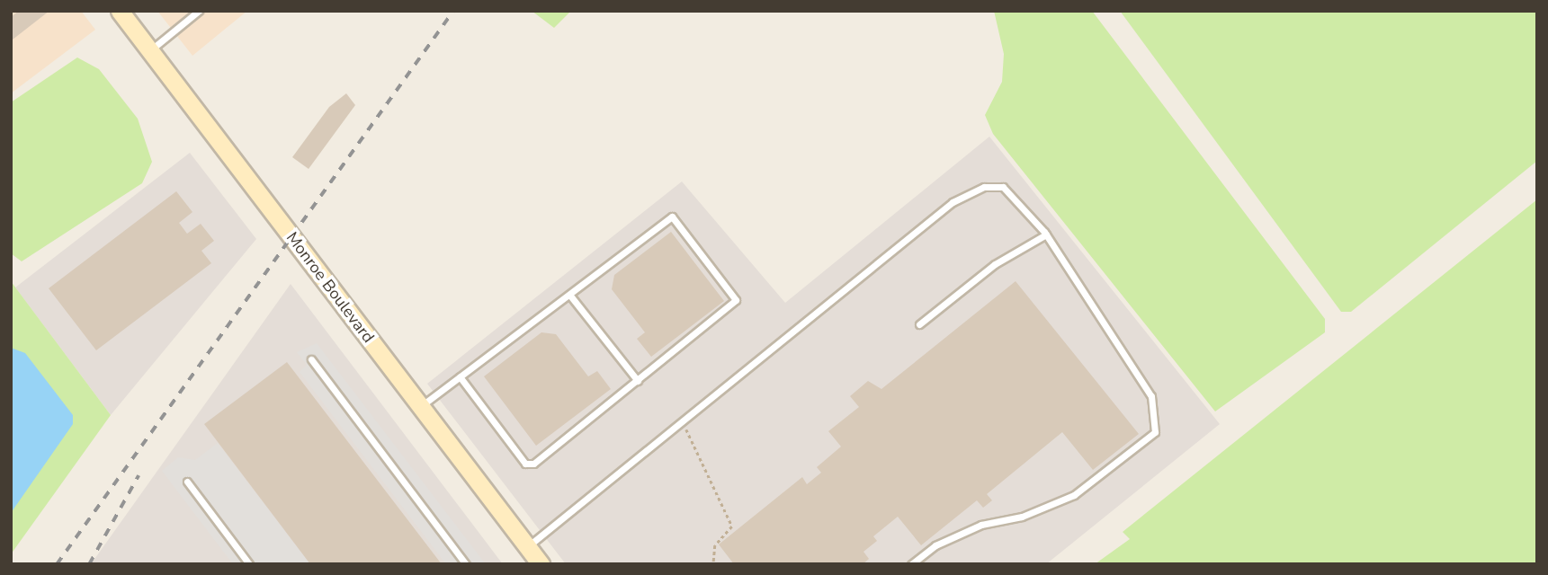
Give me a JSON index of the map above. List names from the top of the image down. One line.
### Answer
{"streets":{"street":["Monroe Boulevard"]}}
